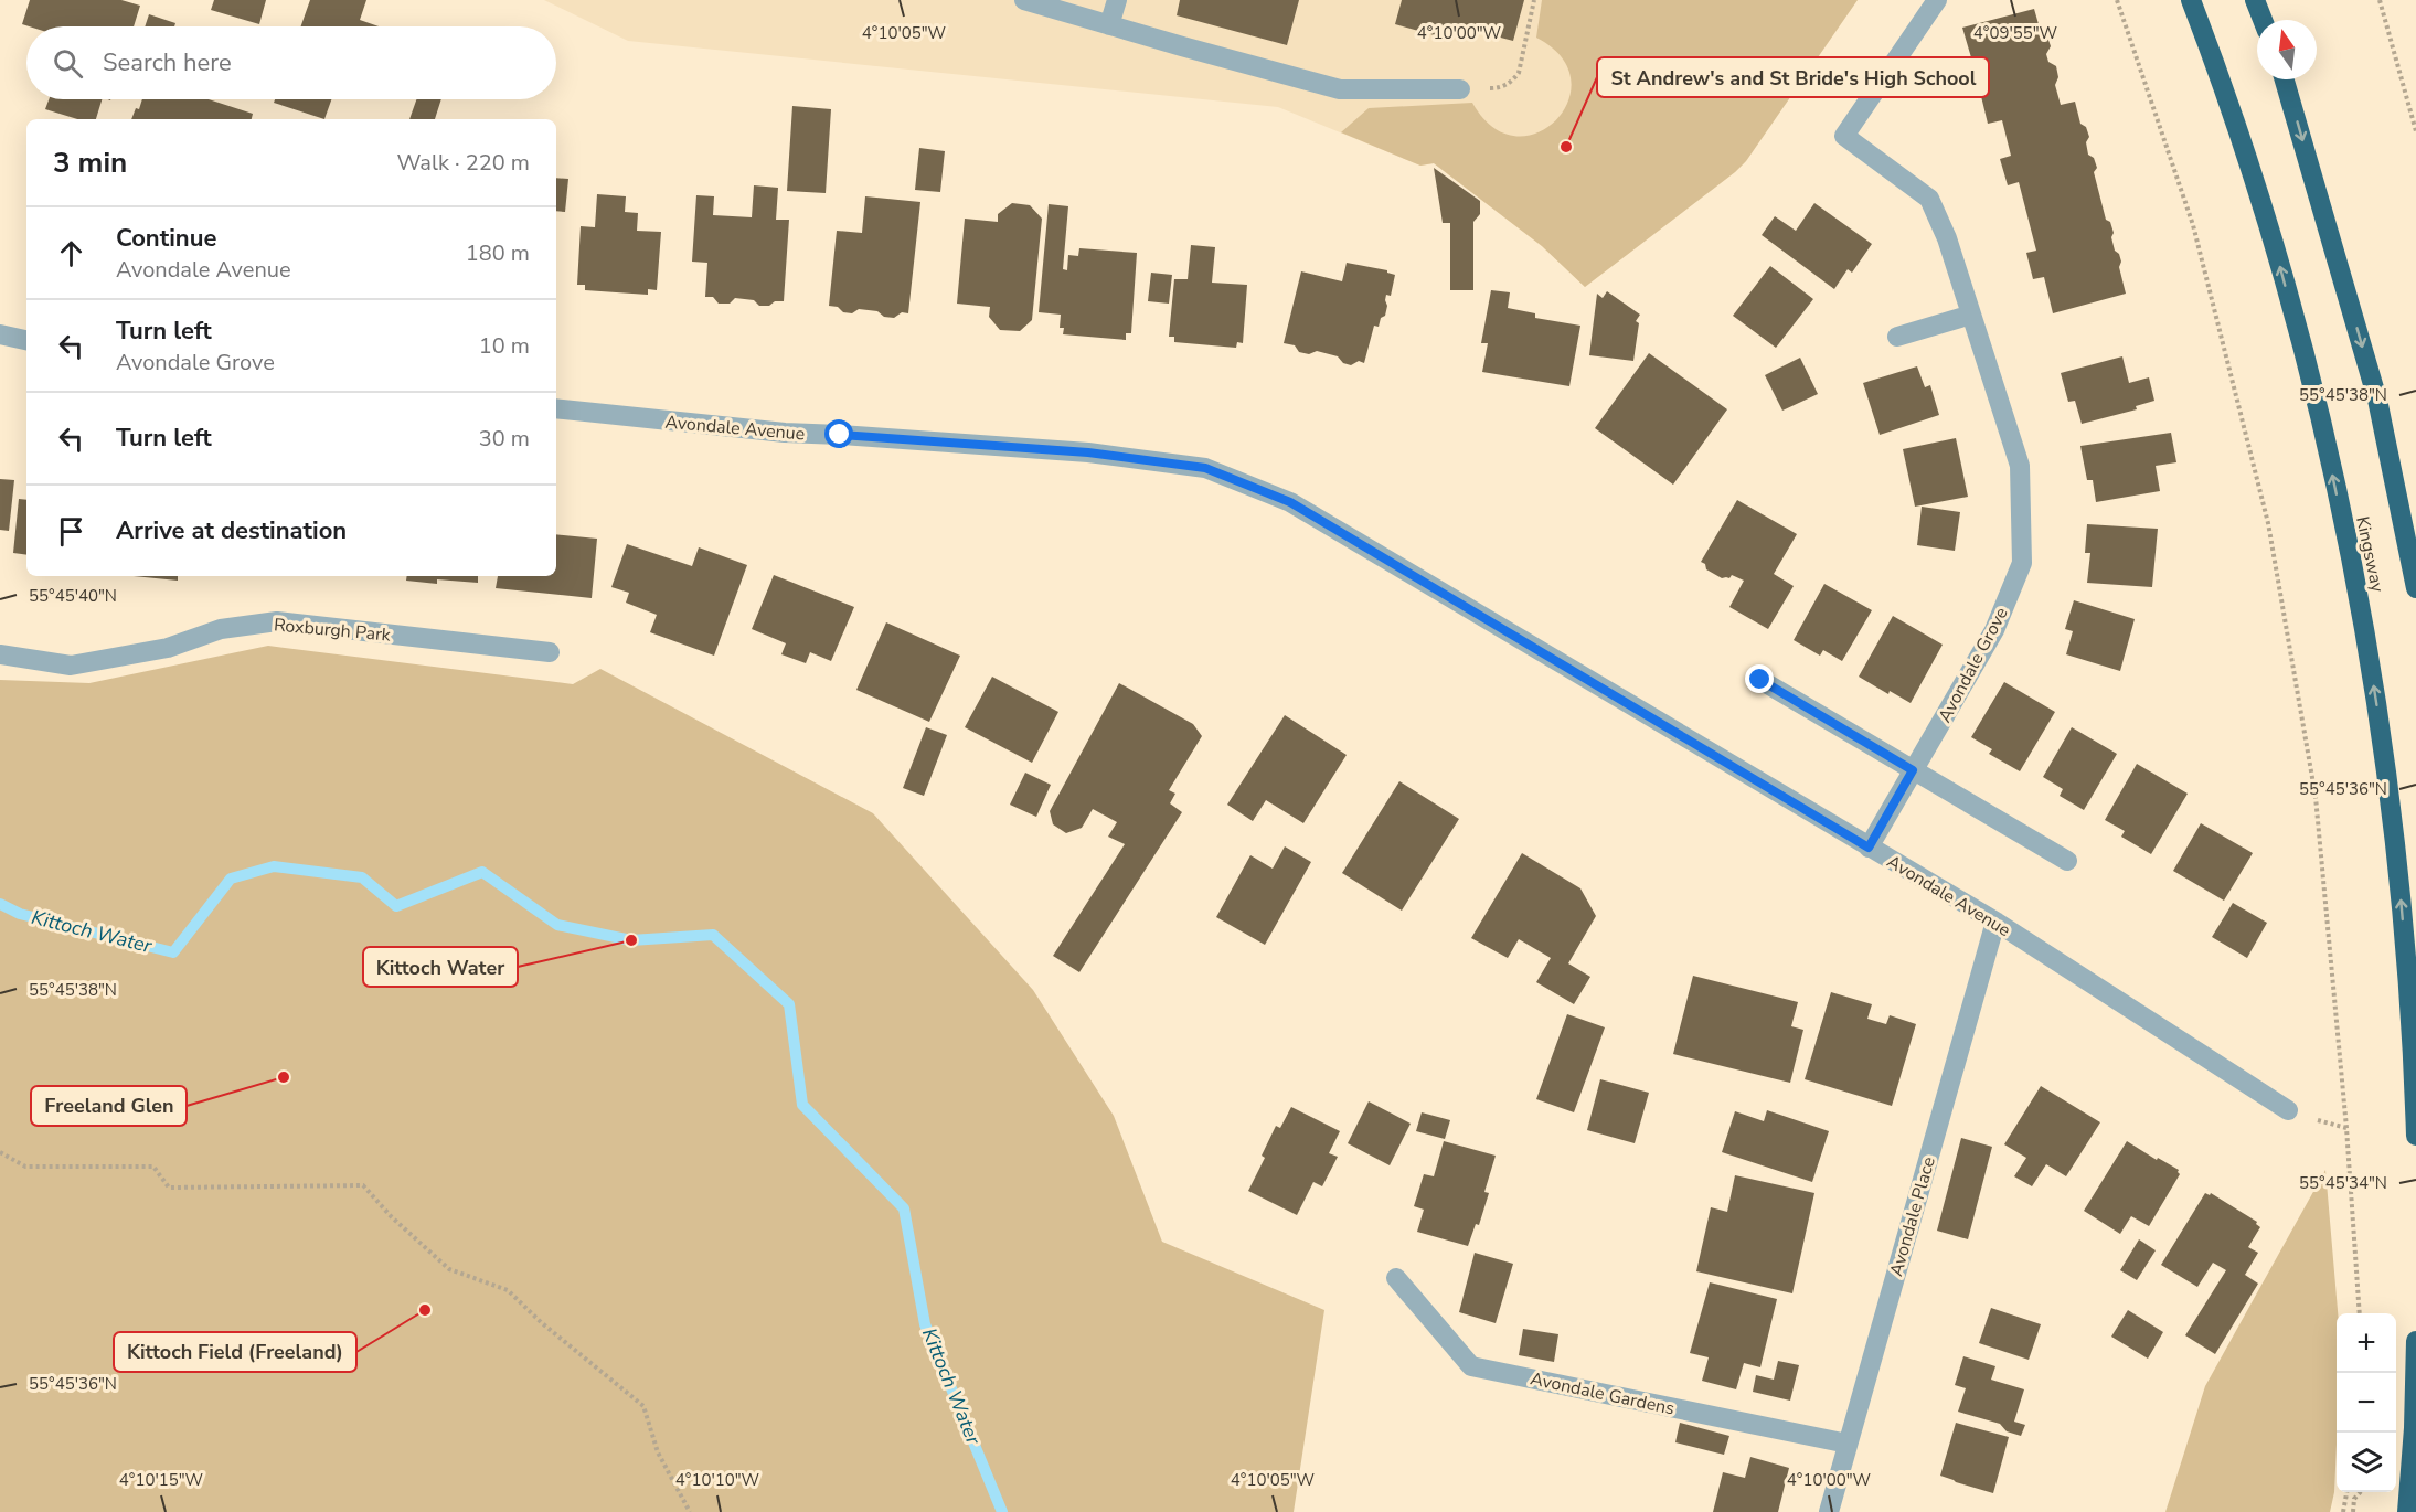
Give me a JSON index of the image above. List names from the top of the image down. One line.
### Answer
{"streets":{"highway":["Kingsway"],"street":["Avondale Avenue","Roxburgh Park","Avondale Grove","Avondale Place","Avondale Gardens"]},"crossings":[["Avondale Avenue","Avondale Grove"],["Avondale Avenue","Avondale Place"],["Avondale Place","Avondale Gardens"]],"water":["Kittoch Water"],"places":["St Andrew's and St Bride's High School","Kittoch Water","Freeland Glen","Kittoch Field (Freeland)"],"north":"top","page":{"search":"Search here","heading":["3 min","Walk · 220 m"],"list":[["Continue","Avondale Avenue","180 m"],["Turn left","Avondale Grove","10 m"],["Turn left","30 m"],"Arrive at destination"],"map_buttons":["+","−"]},"coordinates":["4°09'55\"W","4°10'05\"W","4°10'00\"W","55°45'38\"N","55°45'40\"N","55°45'36\"N","55°45'34\"N","4°10'15\"W","4°10'10\"W"]}
